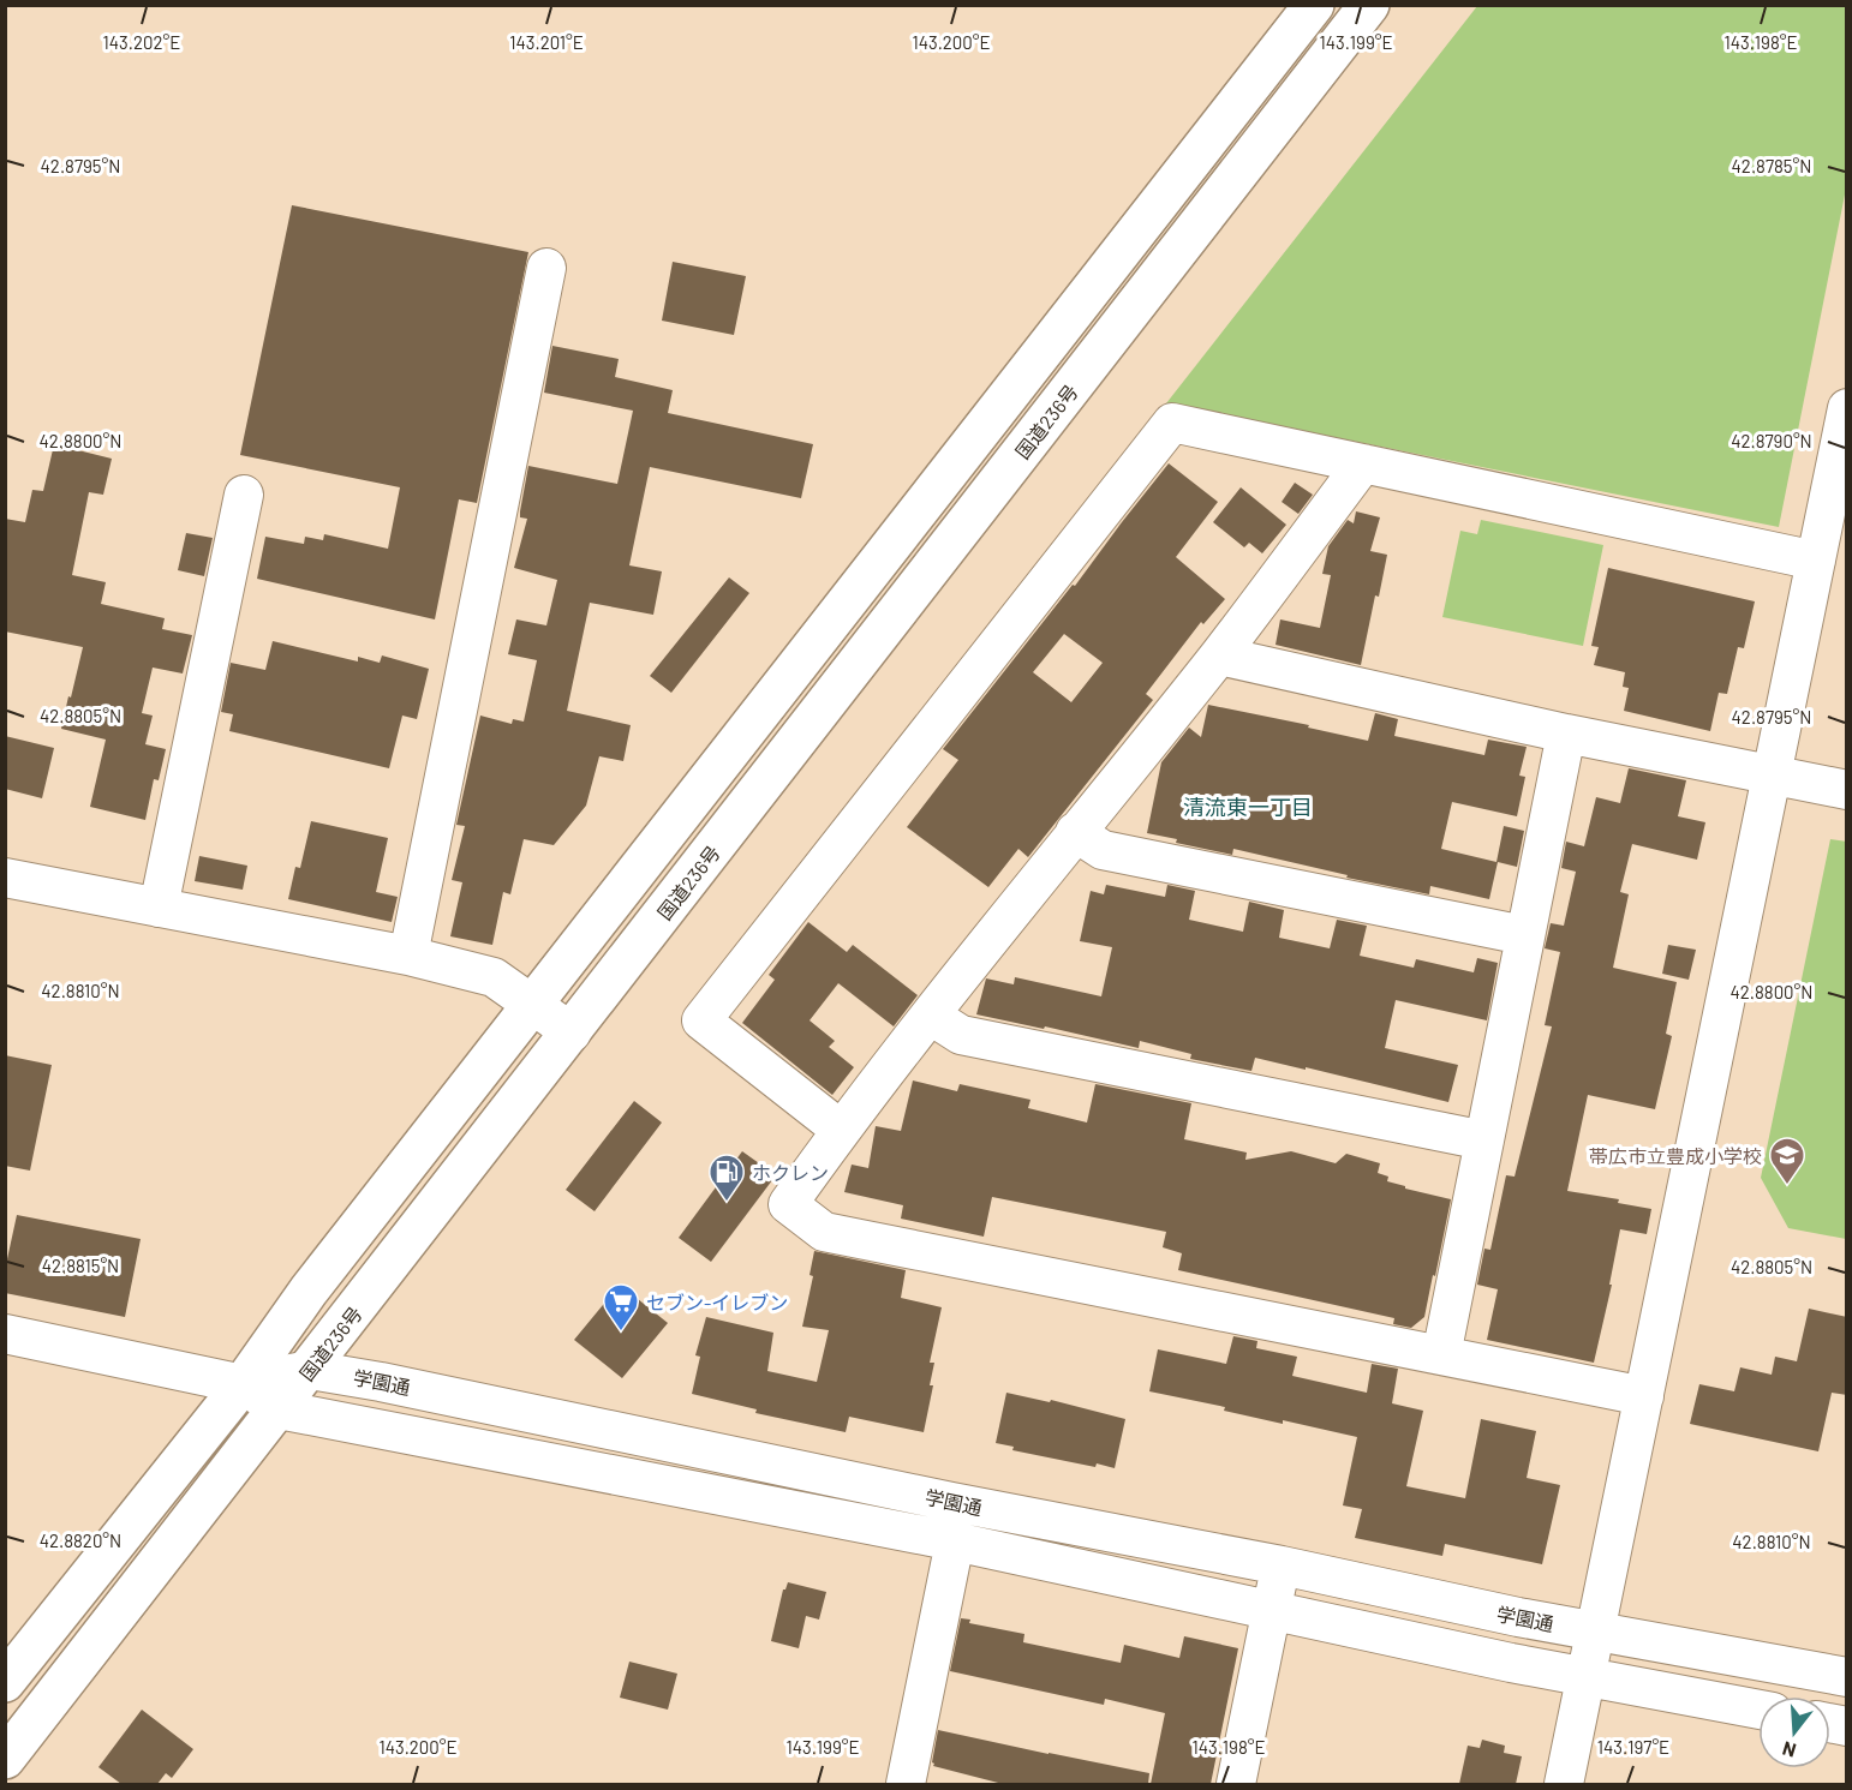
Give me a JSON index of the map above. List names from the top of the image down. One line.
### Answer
{"streets":{"highway":["国道236号"],"street":["学園通"]},"crossings":[["国道236号","学園通"]],"districts":["清流東一丁目"],"places":{"school or university":["帯広市立豊成小学校"],"fuel station":["ホクレン"],"supermarket":["セブン-イレブン"]},"north":"bottom","coordinates":["143.202°E","143.201°E","143.200°E","143.199°E","143.198°E","42.8795°N","42.8785°N","42.8800°N","42.8790°N","42.8805°N","42.8810°N","42.8815°N","42.8820°N","143.197°E"]}
